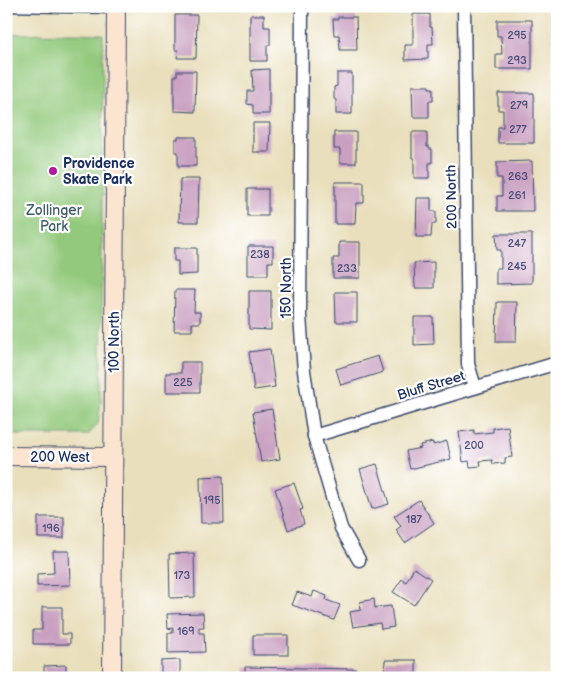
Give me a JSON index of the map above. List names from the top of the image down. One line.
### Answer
{"streets":{"street":["200 North","150 North","100 North","Bluff Street","200 West"]},"crossings":[["200 North","Bluff Street"],["150 North","Bluff Street"],["100 North","200 West"]],"parks":["Zollinger Park"],"places":["Providence Skate Park"],"house_numbers":["295","293","279","277","263","261","247","238","245","233","225","200","195","187","196","173","169"]}
